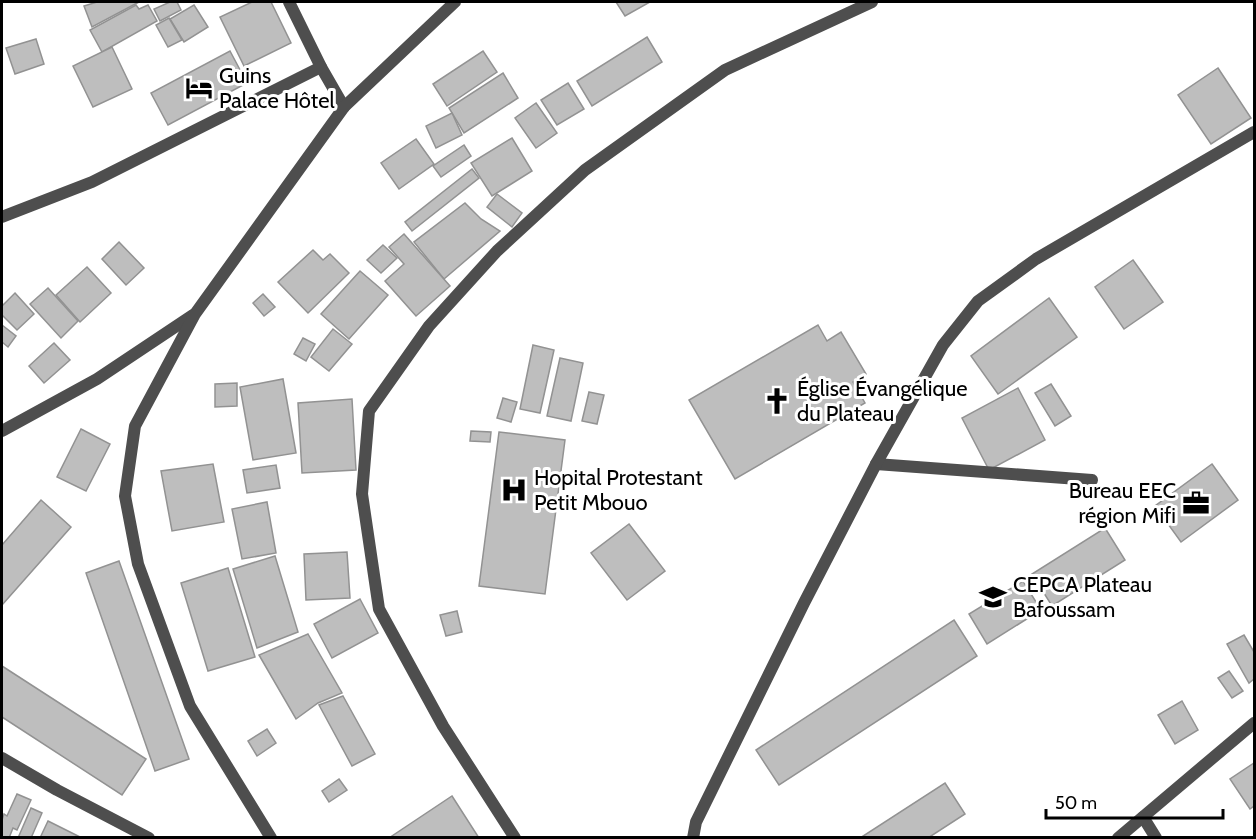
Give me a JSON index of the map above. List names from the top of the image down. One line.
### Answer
{"places":{"hotel":["Guins Palace Hôtel"],"church":["Église Évangélique du Plateau"],"hospital":["Hopital Protestant Petit Mbouo"],"office":["Bureau EEC région Mifi"],"school or university":["CEPCA Plateau Bafoussam"]},"scale_bar":"50 m"}
